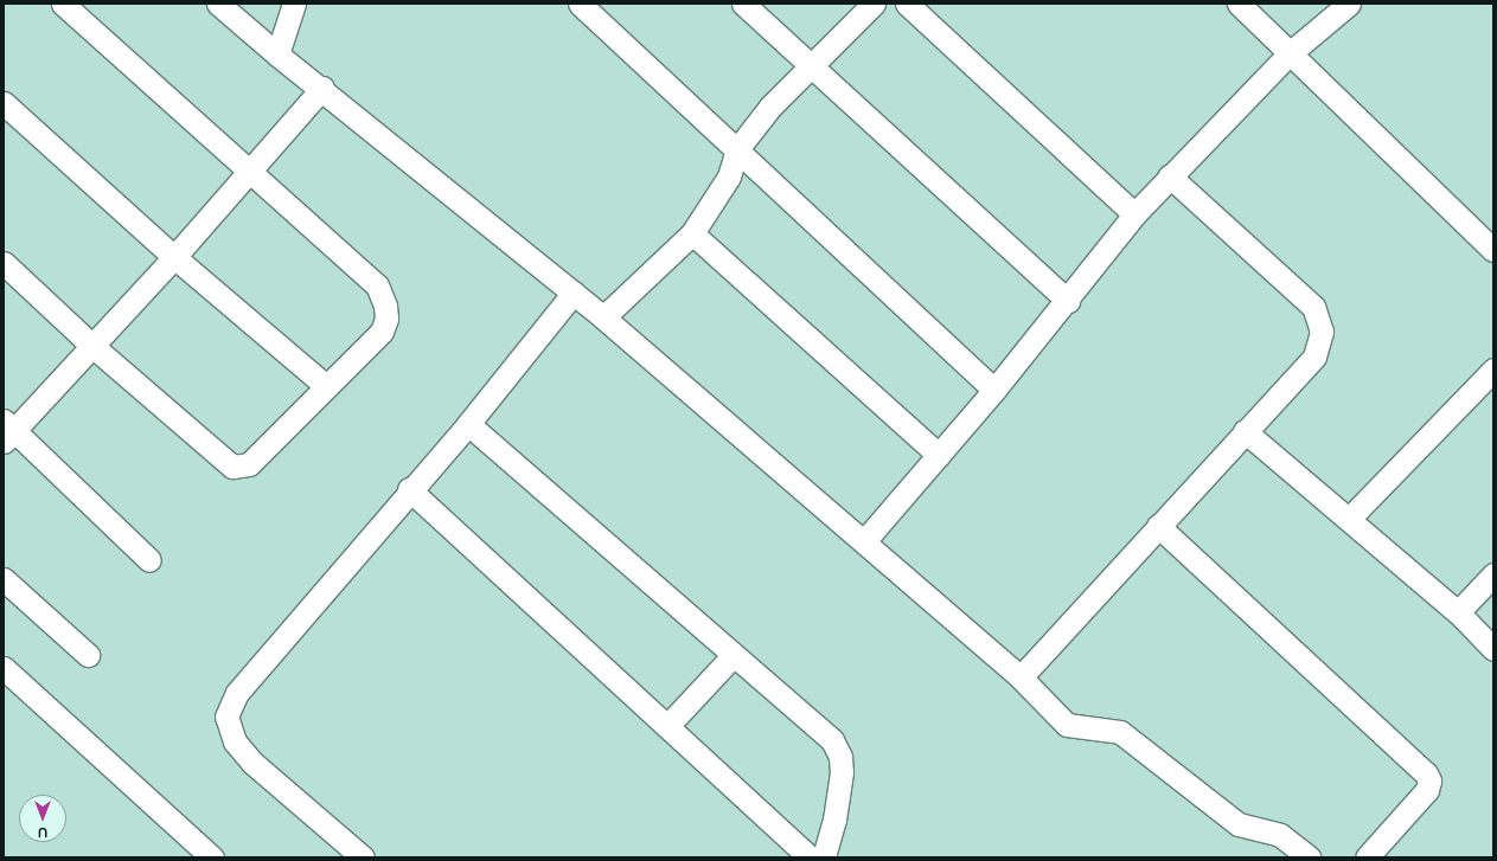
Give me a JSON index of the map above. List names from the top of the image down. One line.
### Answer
{"north":"bottom"}
